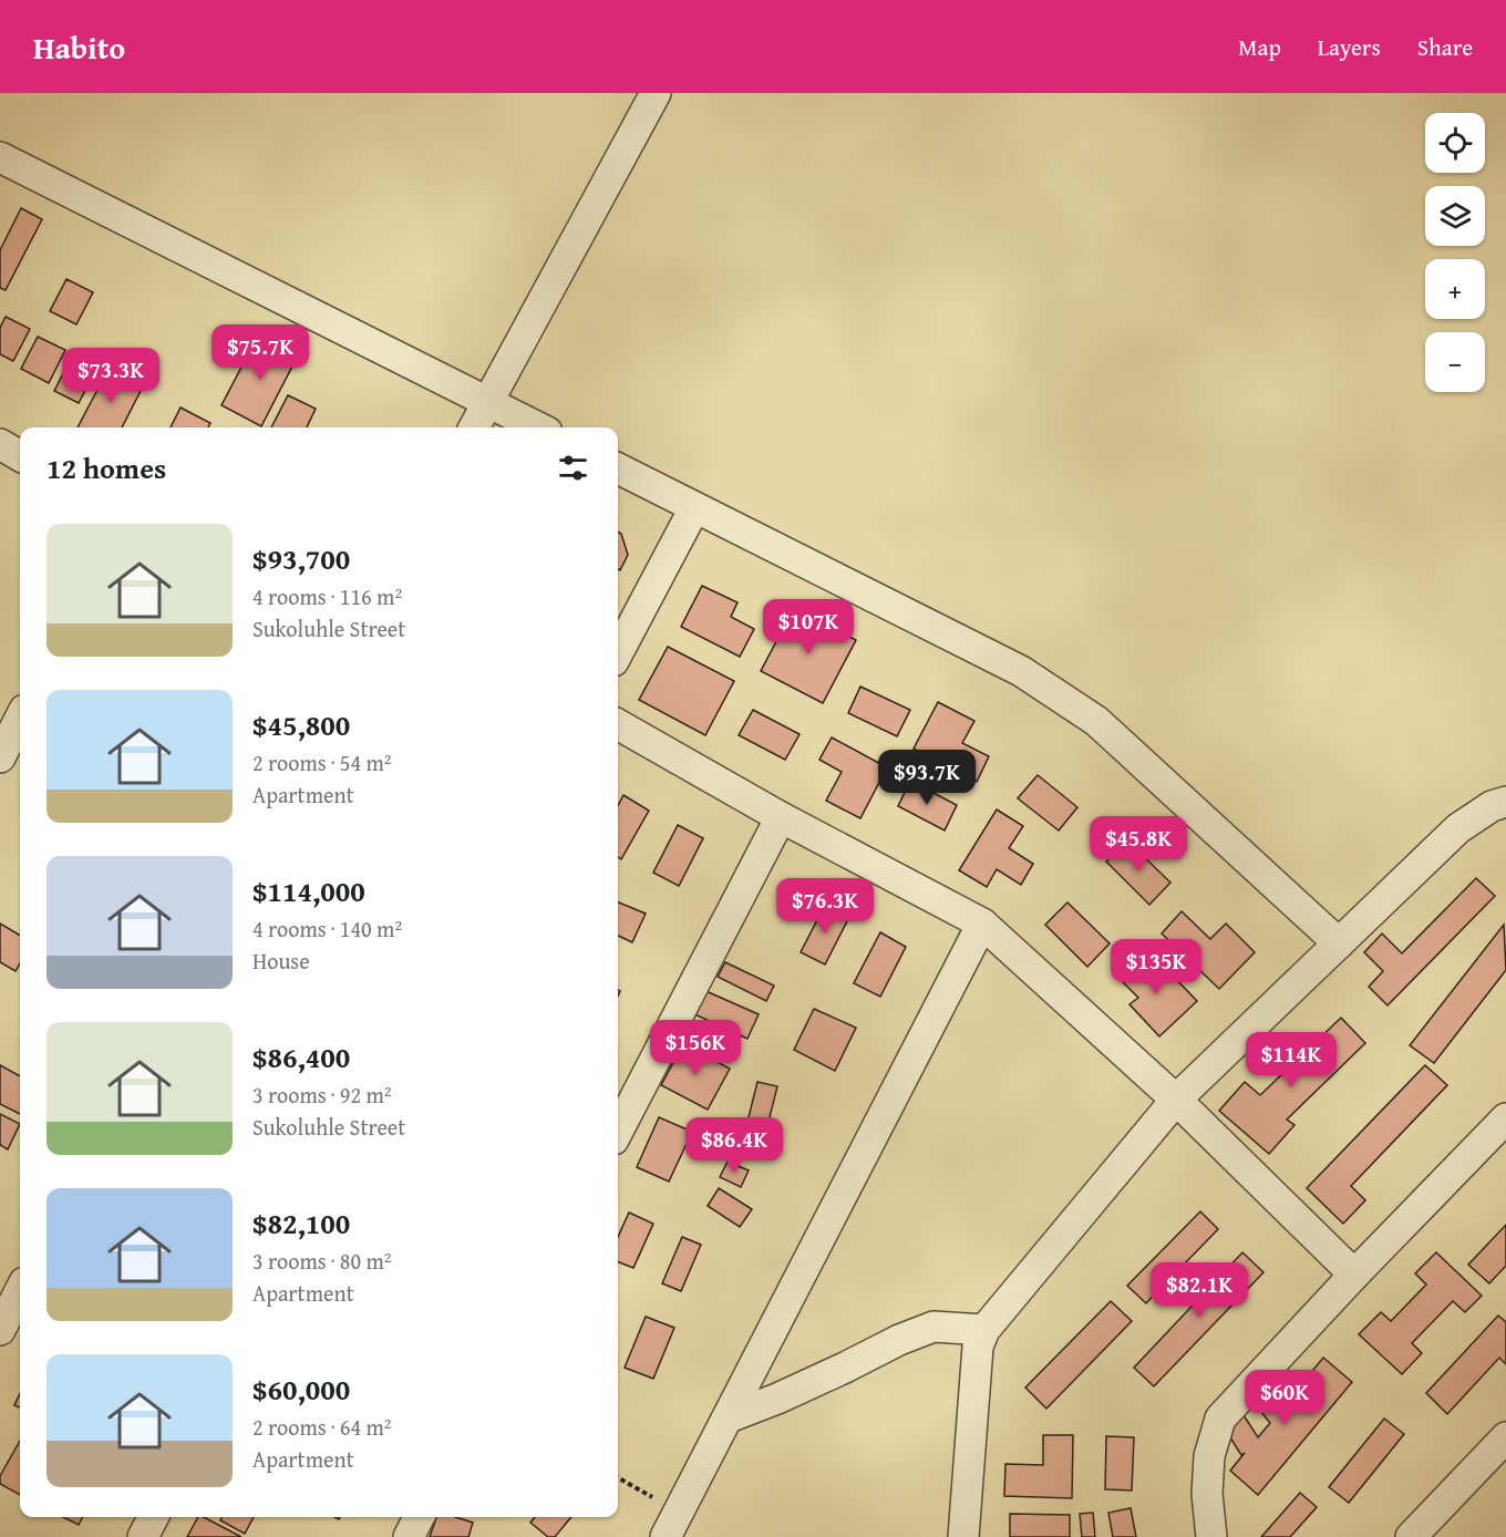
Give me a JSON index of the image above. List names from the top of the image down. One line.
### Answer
{"page":{"header":"Habito","nav":["Map","Layers","Share"],"map_buttons":["+","−"],"price":["$75.7K","$73.3K","$107K","$93.7K","$45.8K","$76.3K","$135K","$156K","$114K","$86.4K","$82.1K","$60K"],"heading":"12 homes","list":[{"name":"$93,700","note":"4 rooms · 116 m² · Sukoluhle Street"},{"name":"$45,800","note":"2 rooms · 54 m² · Apartment"},{"name":"$114,000","note":"4 rooms · 140 m² · House"},{"name":"$86,400","note":"3 rooms · 92 m² · Sukoluhle Street"},{"name":"$82,100","note":"3 rooms · 80 m² · Apartment"},{"name":"$60,000","note":"2 rooms · 64 m² · Apartment"}]}}
